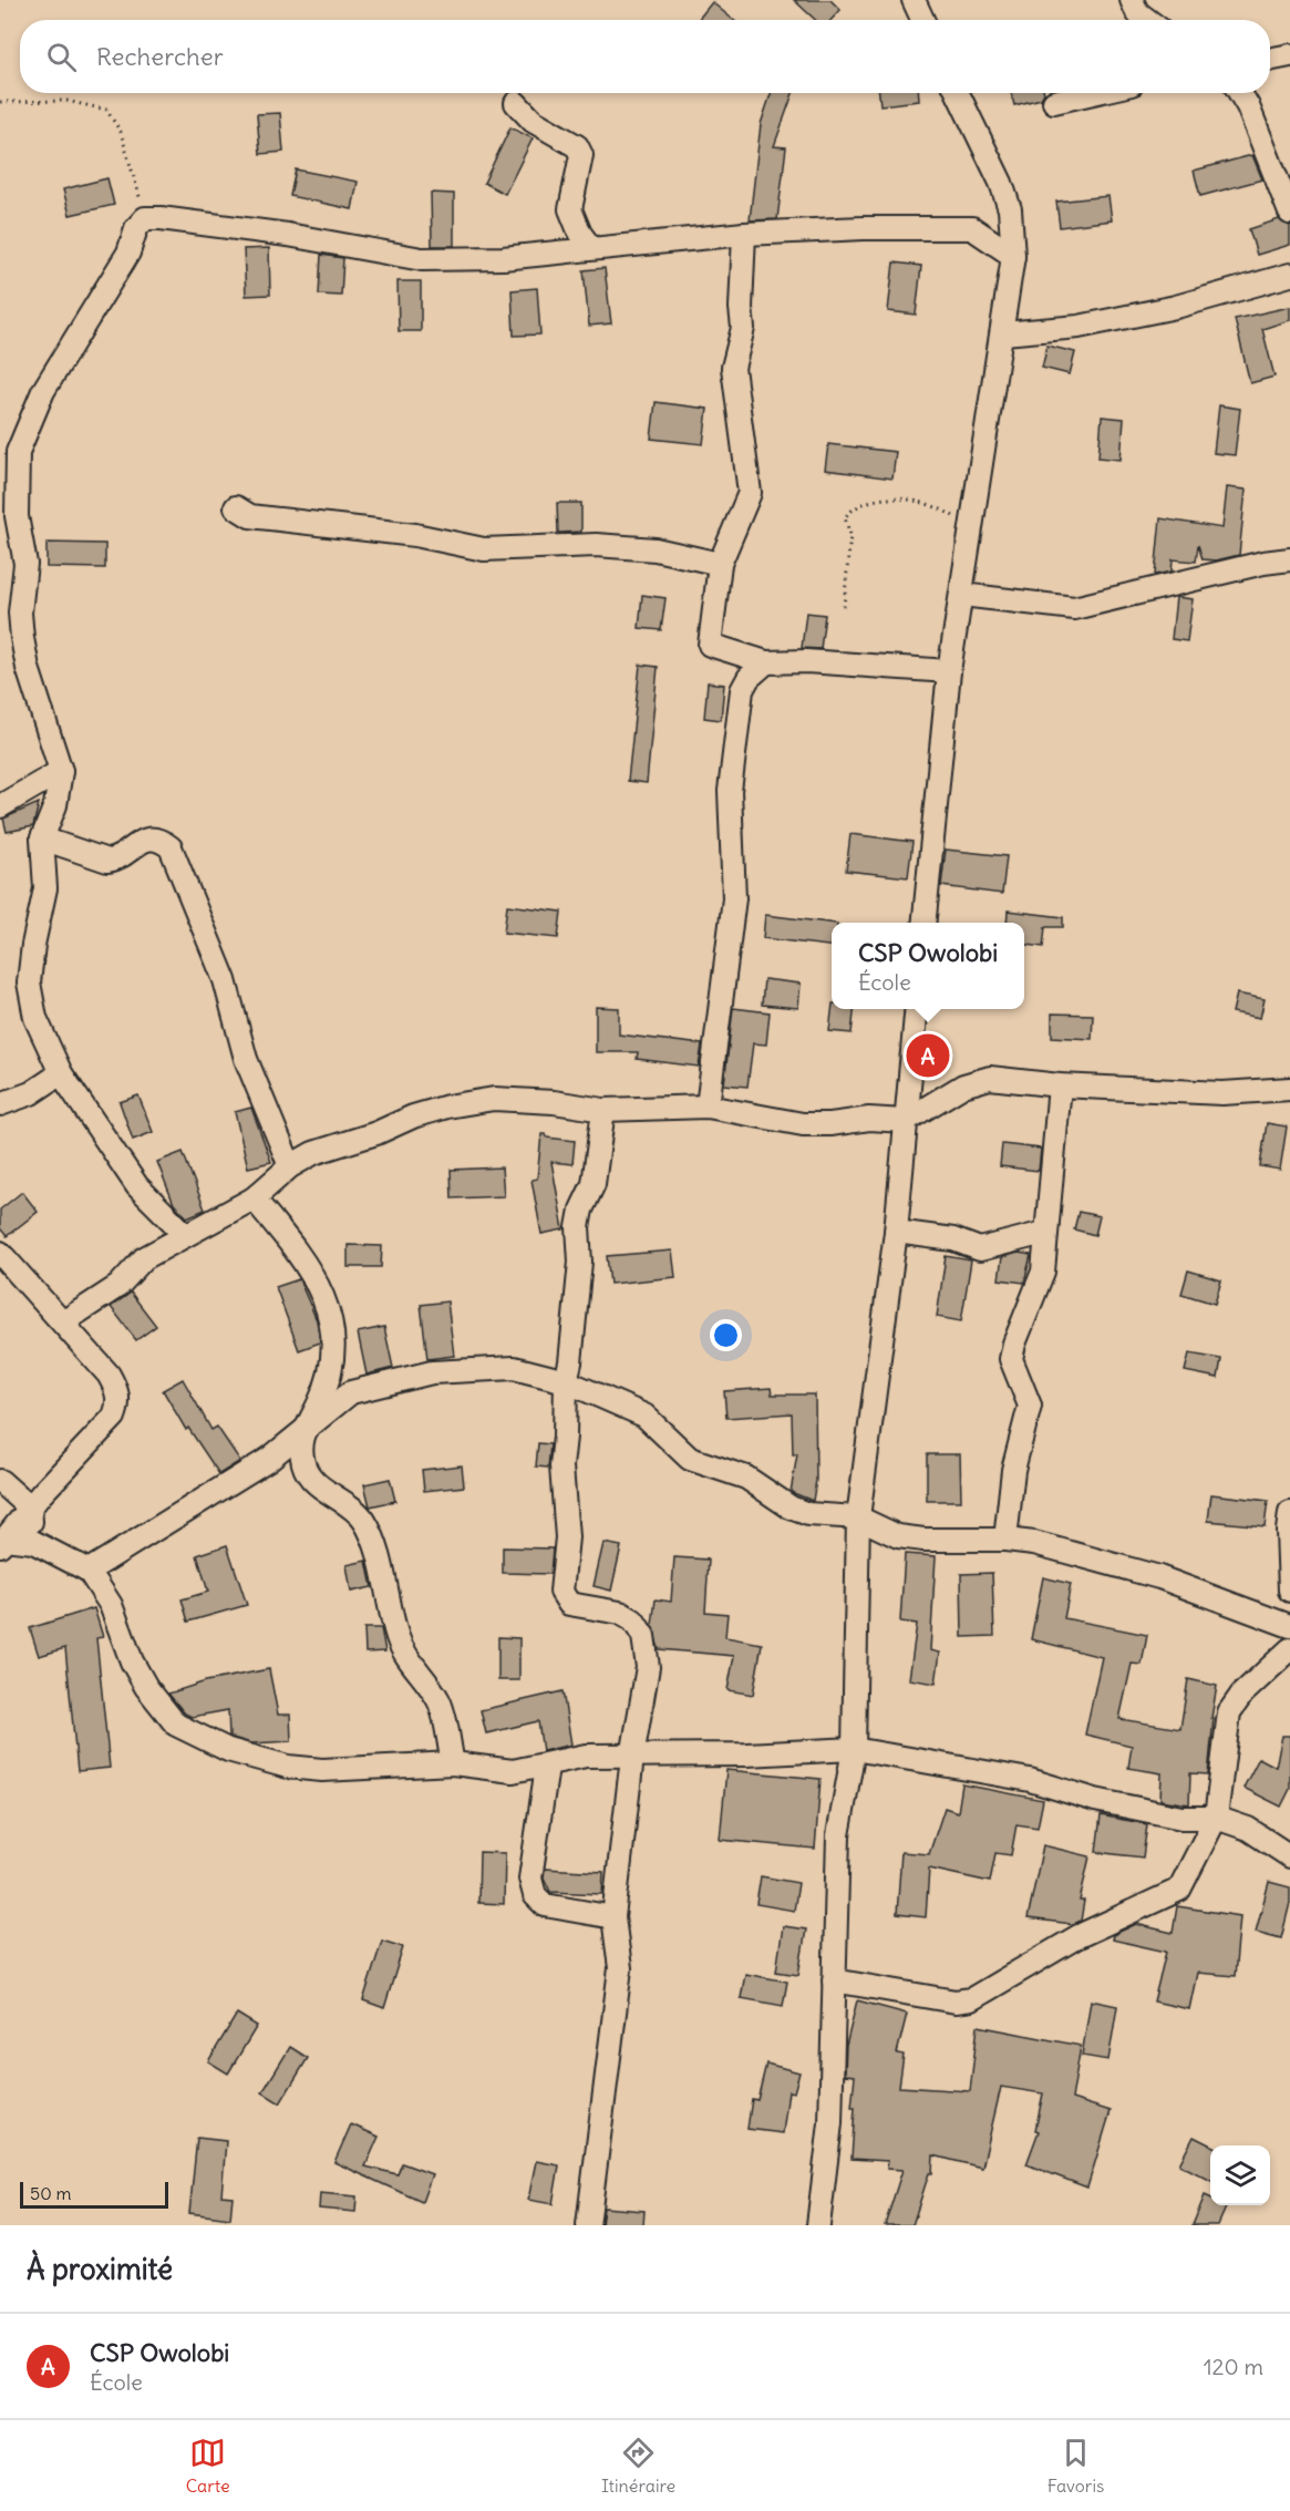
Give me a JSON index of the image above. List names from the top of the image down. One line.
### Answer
{"scale_bar":"50 m","page":{"search":"Rechercher","popup":["CSP Owolobi","École"],"pins":"A","scale":"50 m","heading":"À proximité","list":[{"mark":"A","name":"CSP Owolobi","note":"École","value":"120 m"}],"nav":["Carte","Itinéraire","Favoris"]}}
